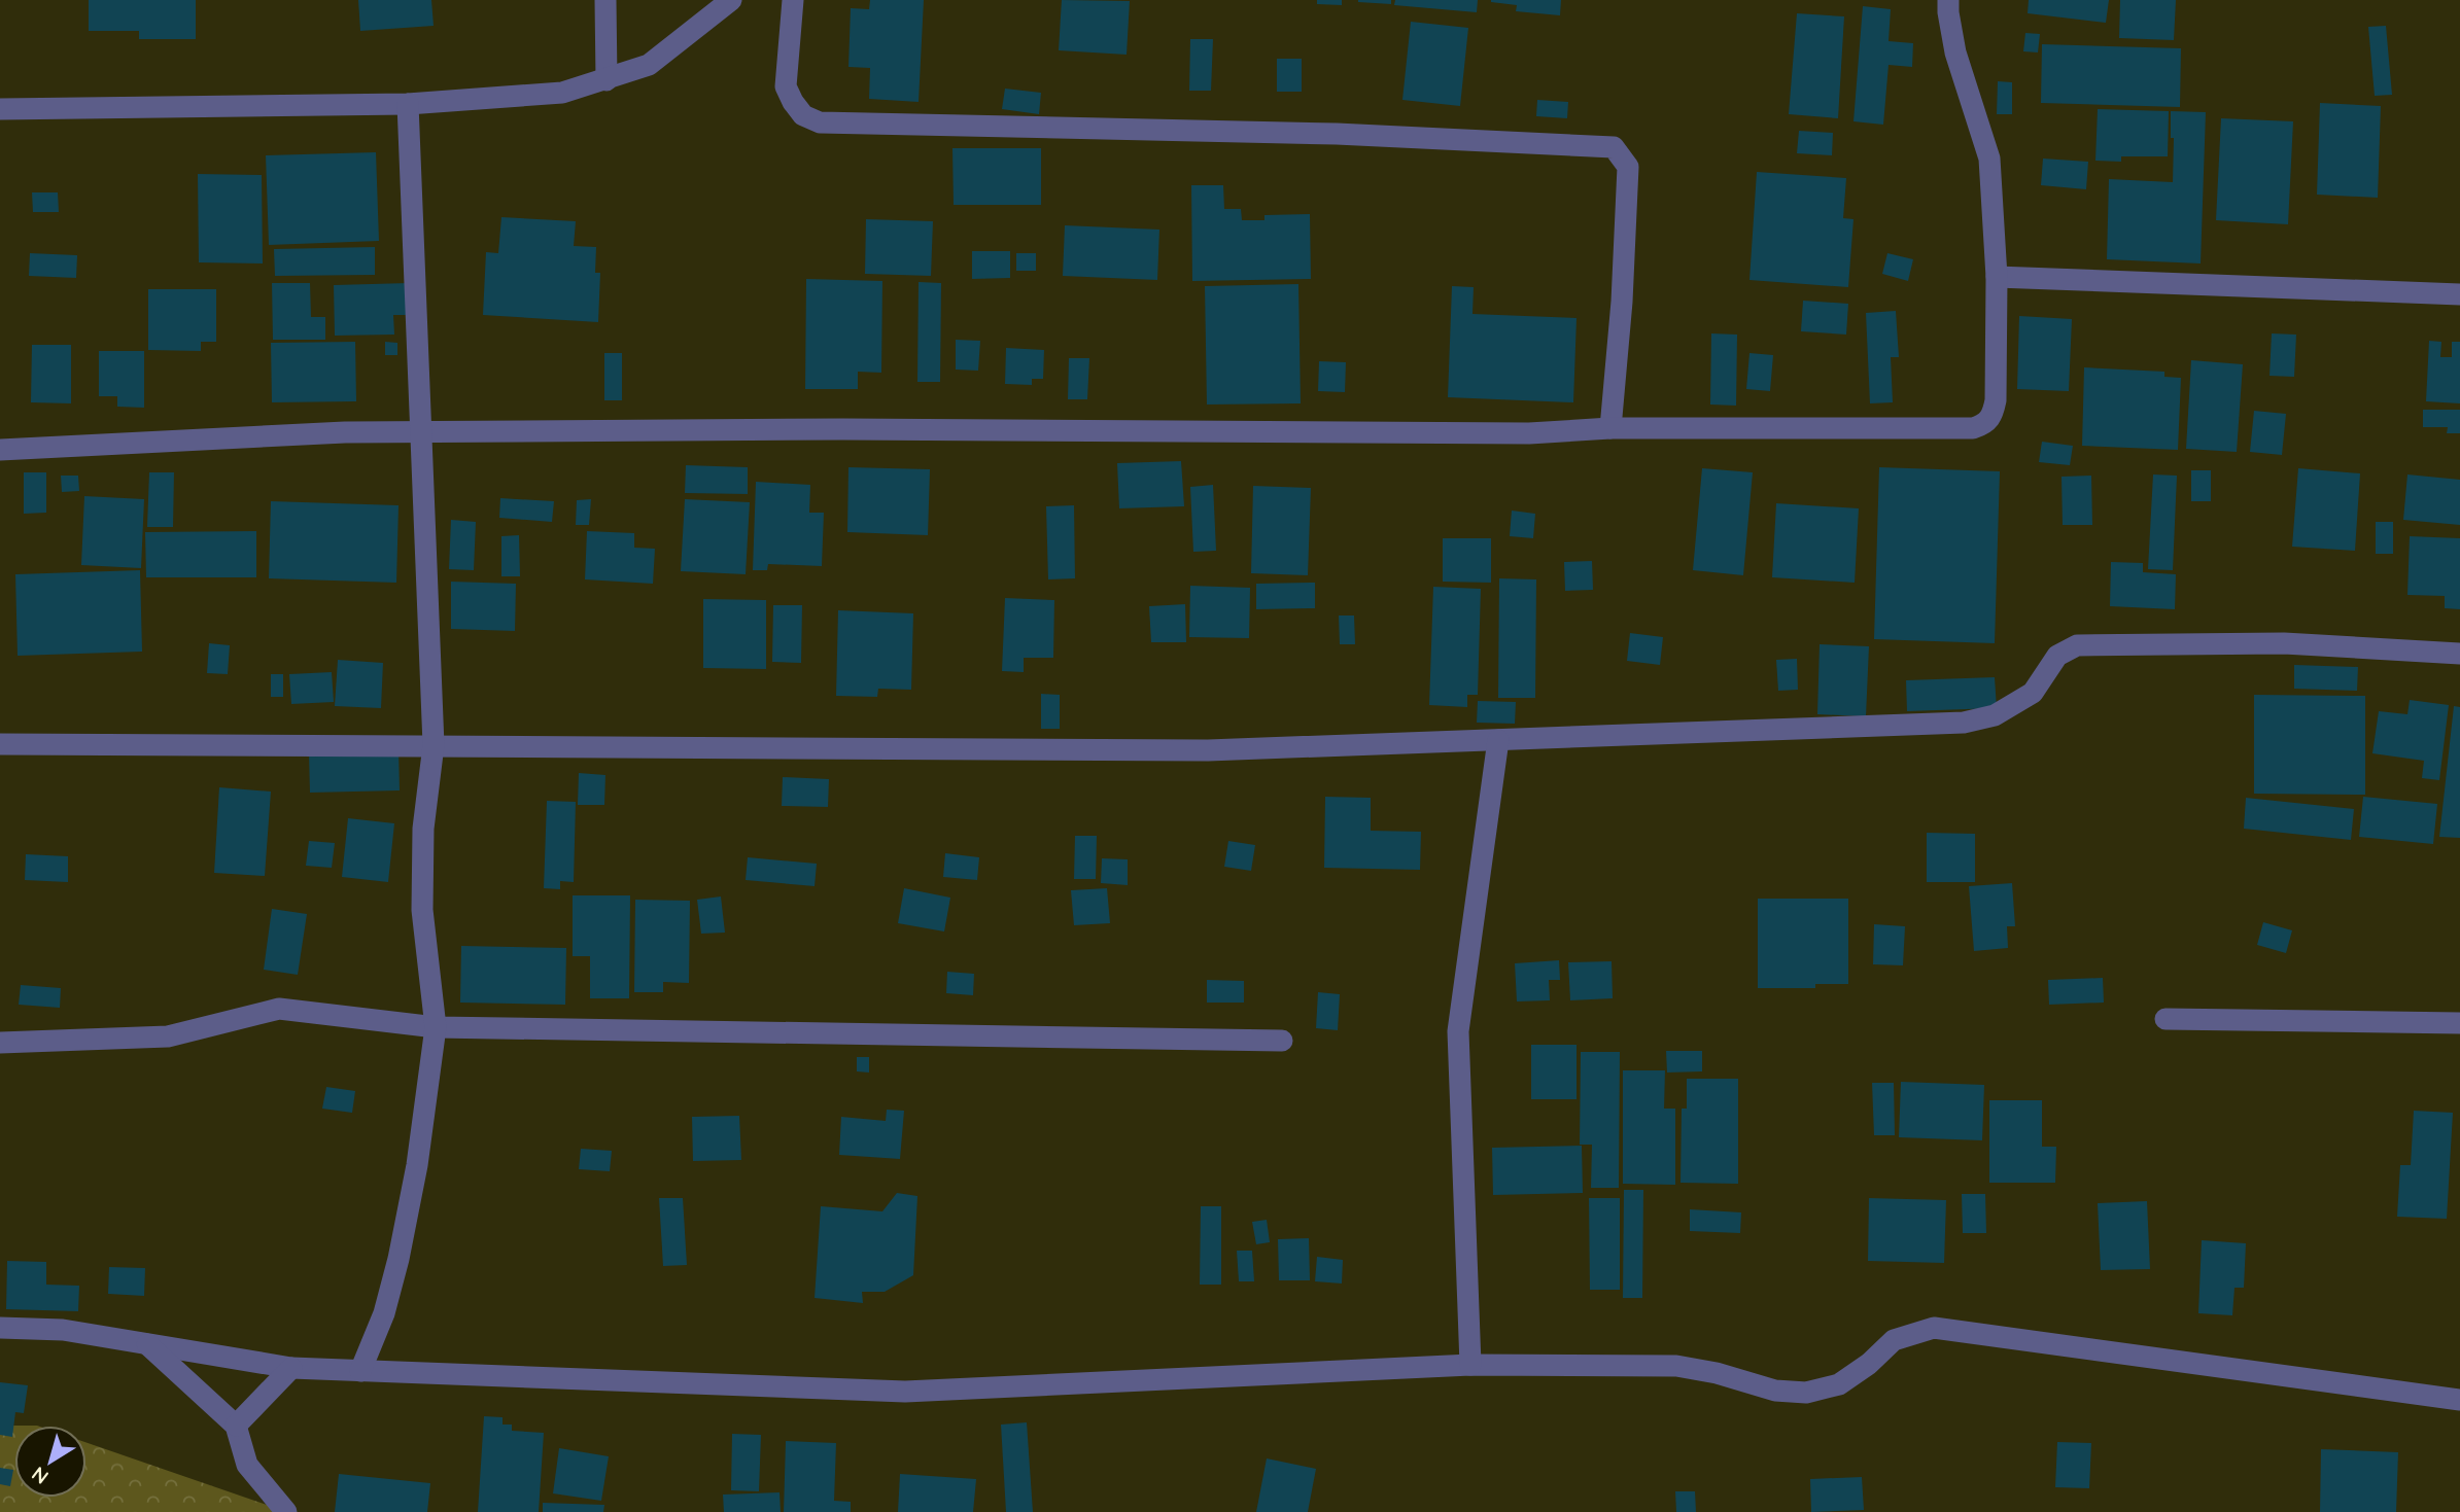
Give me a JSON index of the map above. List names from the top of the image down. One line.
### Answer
{"north":"bottom left"}
